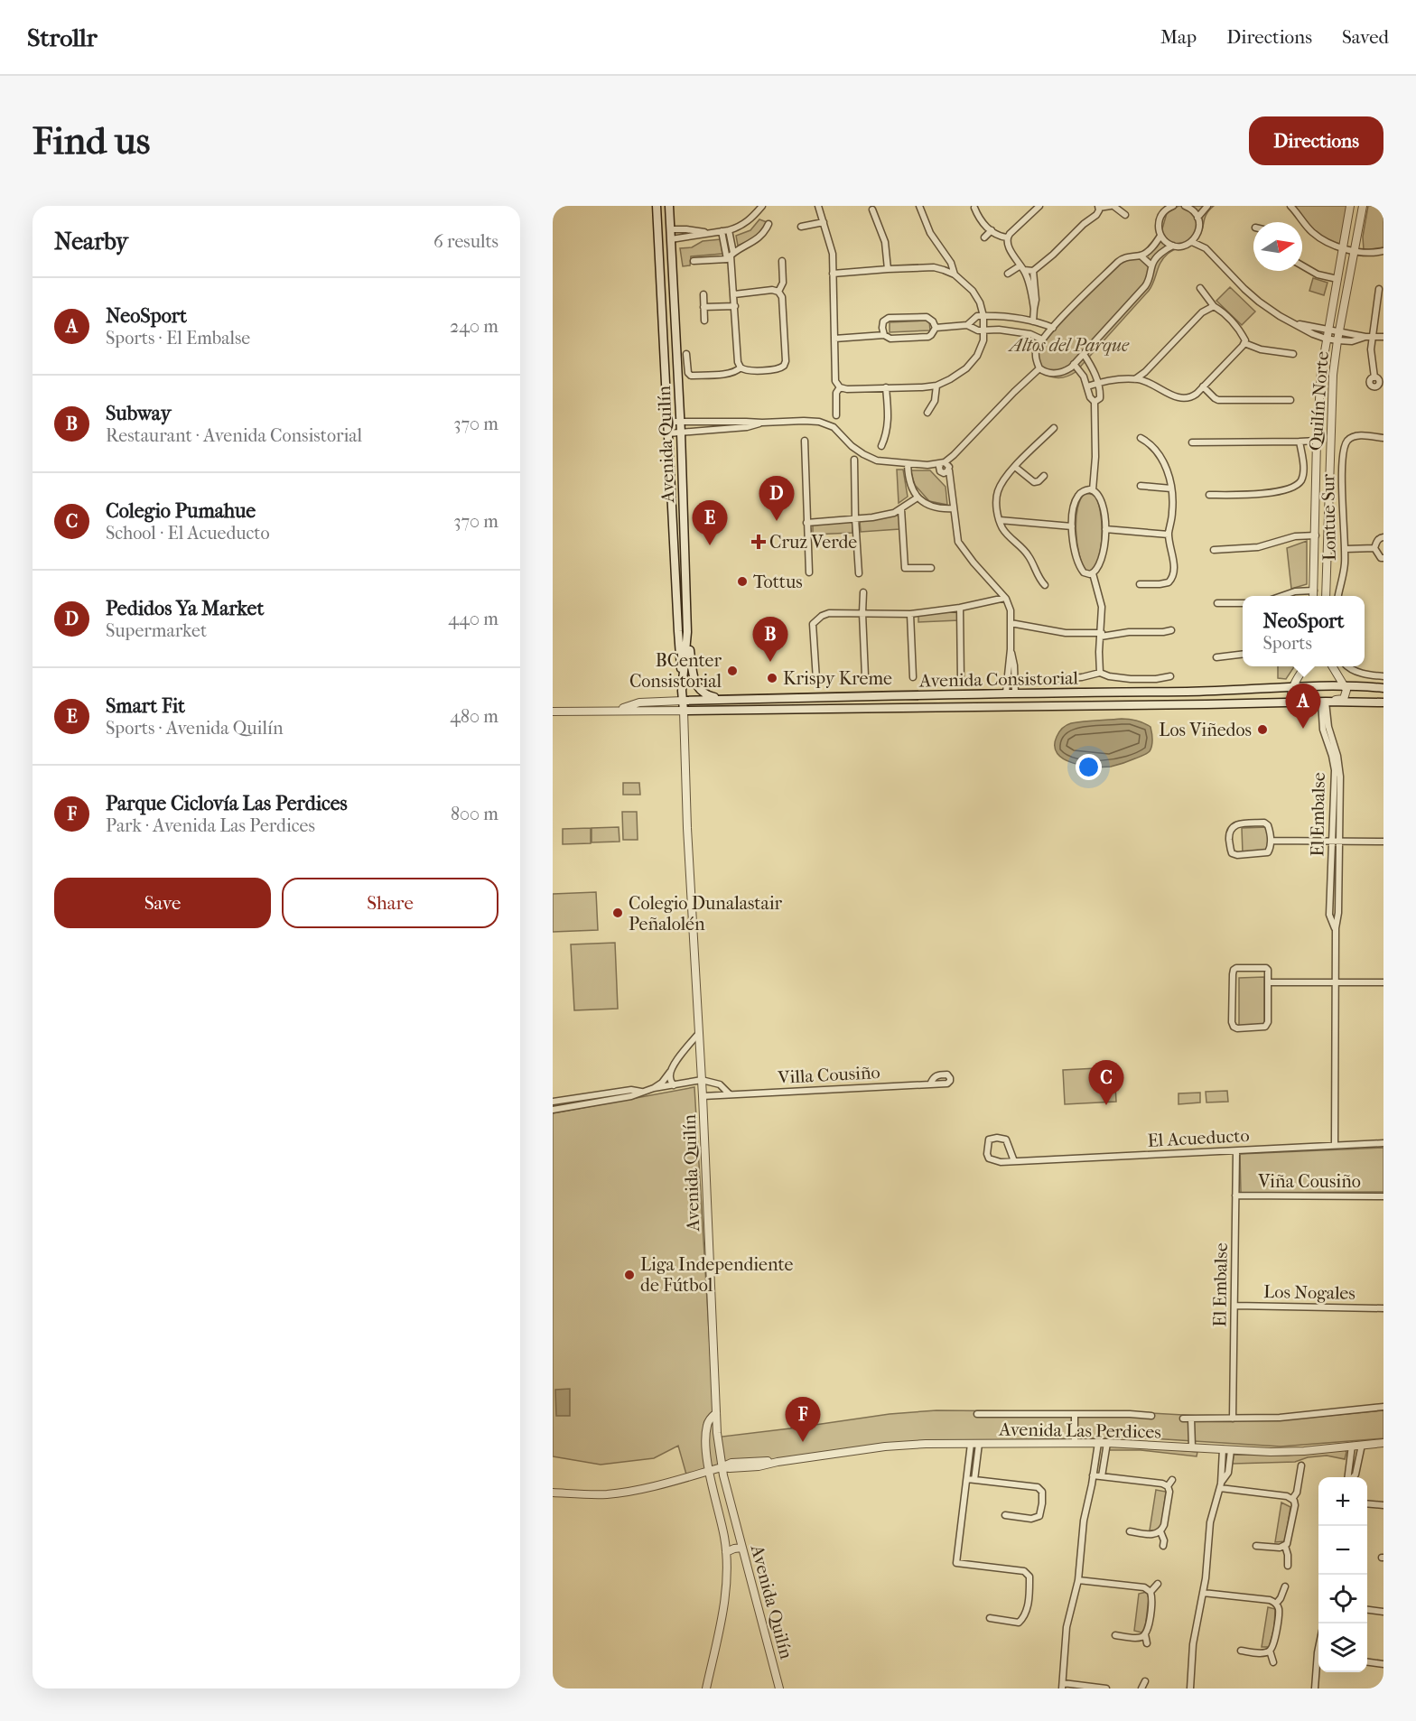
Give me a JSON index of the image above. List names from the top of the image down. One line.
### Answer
{"streets":{"main road":["Avenida Quilín","Avenida Consistorial"],"street":["Quilín Norte","Lontue Sur","El Embalse","Villa Cousiño","El Acueducto","Viña Cousiño","Los Nogales","Avenida Las Perdices"]},"crossings":[["Avenida Quilín","Avenida Consistorial"],["Avenida Quilín","Villa Cousiño"],["Avenida Quilín","Avenida Las Perdices"],["Avenida Consistorial","El Embalse"],["El Embalse","El Acueducto"],["El Embalse","Viña Cousiño"],["El Embalse","Los Nogales"],["El Embalse","Avenida Las Perdices"]],"parks":["Altos del Parque"],"places":{"health":["Cruz Verde"],"other":["Tottus","BCenter Consistorial","Krispy Kreme","Los Viñedos","Colegio Dunalastair Peñalolén","Liga Independiente de Fútbol"]},"north":"right","page":{"header":"Strollr","nav":["Map","Directions","Saved"],"buttons":["Directions",["Save","Share"]],"title":"Find us","heading":["Nearby","6 results"],"list":[{"mark":"A","name":"NeoSport","note":"Sports · El Embalse","value":"240 m"},{"mark":"B","name":"Subway","note":"Restaurant · Avenida Consistorial","value":"370 m"},{"mark":"C","name":"Colegio Pumahue","note":"School · El Acueducto","value":"370 m"},{"mark":"D","name":"Pedidos Ya Market","note":"Supermarket","value":"440 m"},{"mark":"E","name":"Smart Fit","note":"Sports · Avenida Quilín","value":"480 m"},{"mark":"F","name":"Parque Ciclovía Las Perdices","note":"Park · Avenida Las Perdices","value":"800 m"}],"pins":["D","E","B","A","C","F"],"popup":["NeoSport","Sports"],"map_buttons":["+","−"]}}
